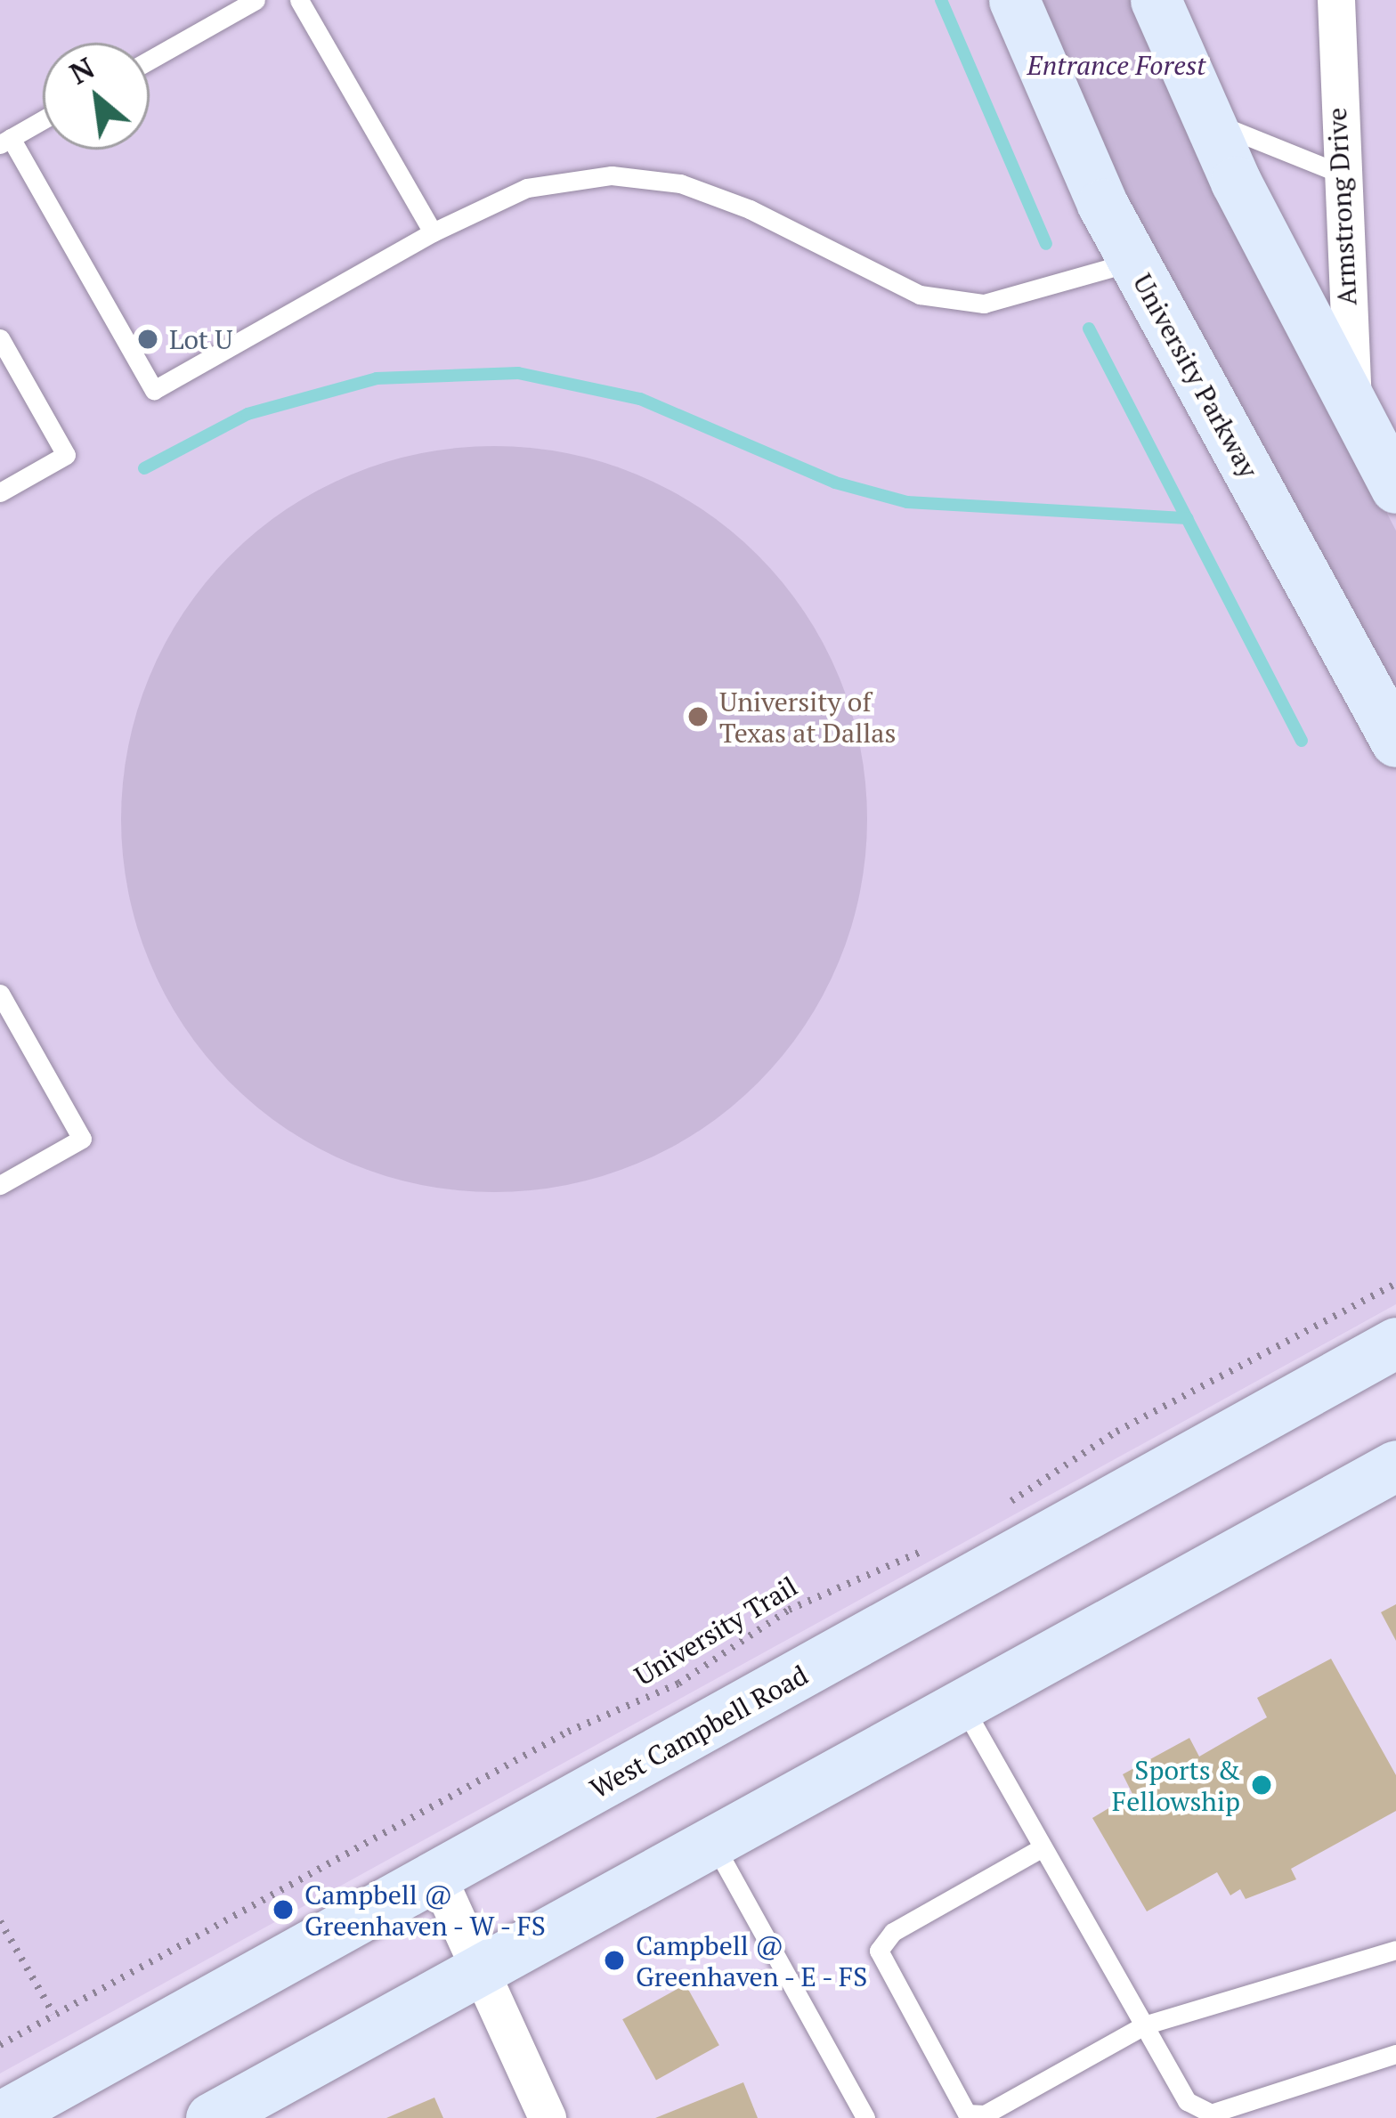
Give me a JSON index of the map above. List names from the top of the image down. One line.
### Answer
{"streets":{"main road":["University Parkway","West Campbell Road"],"street":["Armstrong Drive"],"path":["University Trail"]},"parks":["Entrance Forest"],"places":["Lot U","University of Texas at Dallas","Sports & Fellowship","Campbell @ Greenhaven - W - FS","Campbell @ Greenhaven - E - FS"],"north":"top left"}
